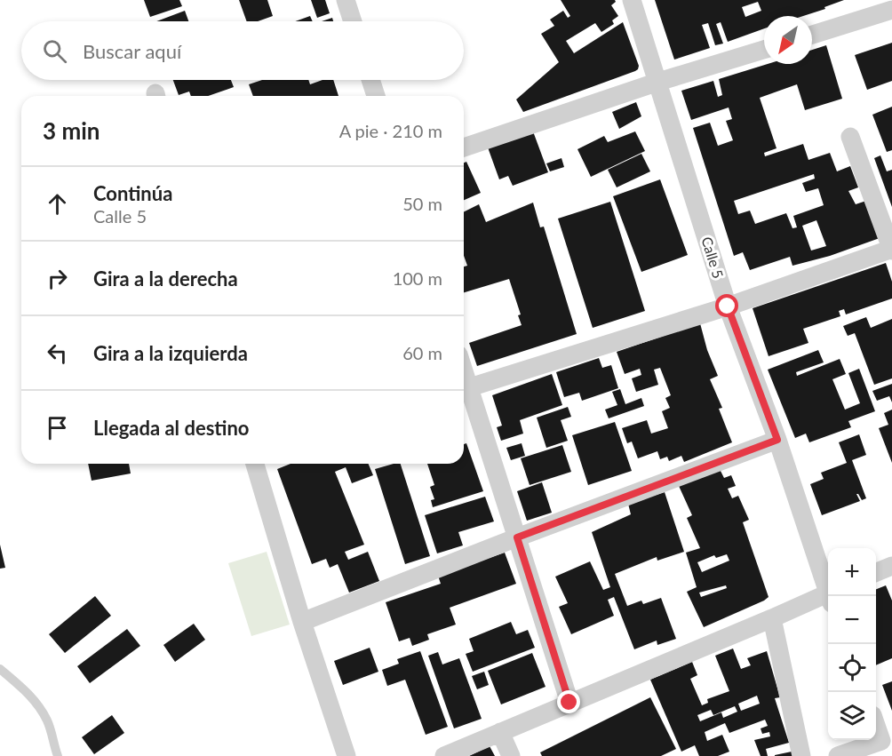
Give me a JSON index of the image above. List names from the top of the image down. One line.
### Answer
{"streets":{"street":["Calle 5"]},"north":"bottom left","page":{"search":"Buscar aquí","heading":["3 min","A pie · 210 m"],"list":[["Continúa","Calle 5","50 m"],["Gira a la derecha","100 m"],["Gira a la izquierda","60 m"],"Llegada al destino"],"map_buttons":["+","−"]}}
